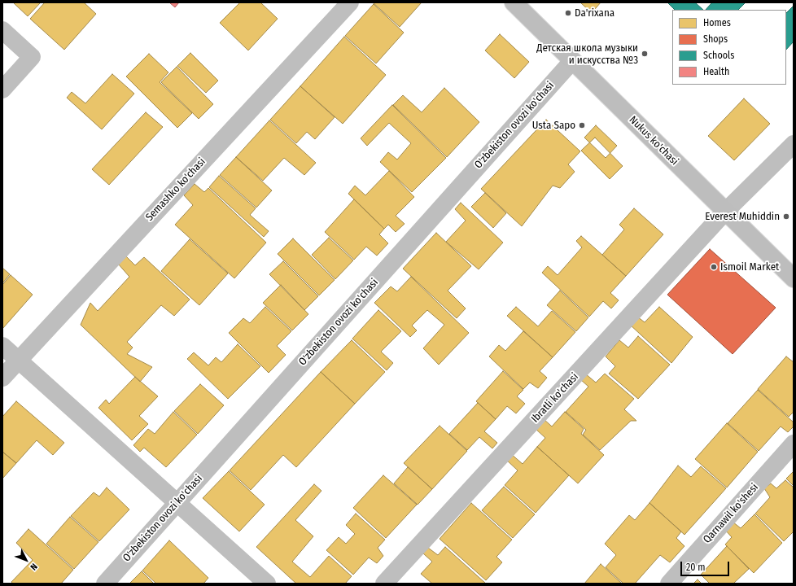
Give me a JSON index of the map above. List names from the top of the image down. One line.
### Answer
{"streets":{"main road":["Nukus ko'chasi"],"street":["O'zbekiston ovozi ko'chasi","Semashko ko'chasi","Ibratli ko'chasi","Qarnawil ko'shesi"]},"crossings":[["O'zbekiston ovozi ko'chasi","Nukus ko'chasi"],["Nukus ko'chasi","Ibratli ko'chasi"]],"places":["Da'rixana","Детская школа музыки и искусства №3","Usta Sapo","Everest Muhiddin","Ismoil Market"],"legend":["Homes","Shops","Schools","Health"],"scale_bar":"20 m","north":"bottom right"}
